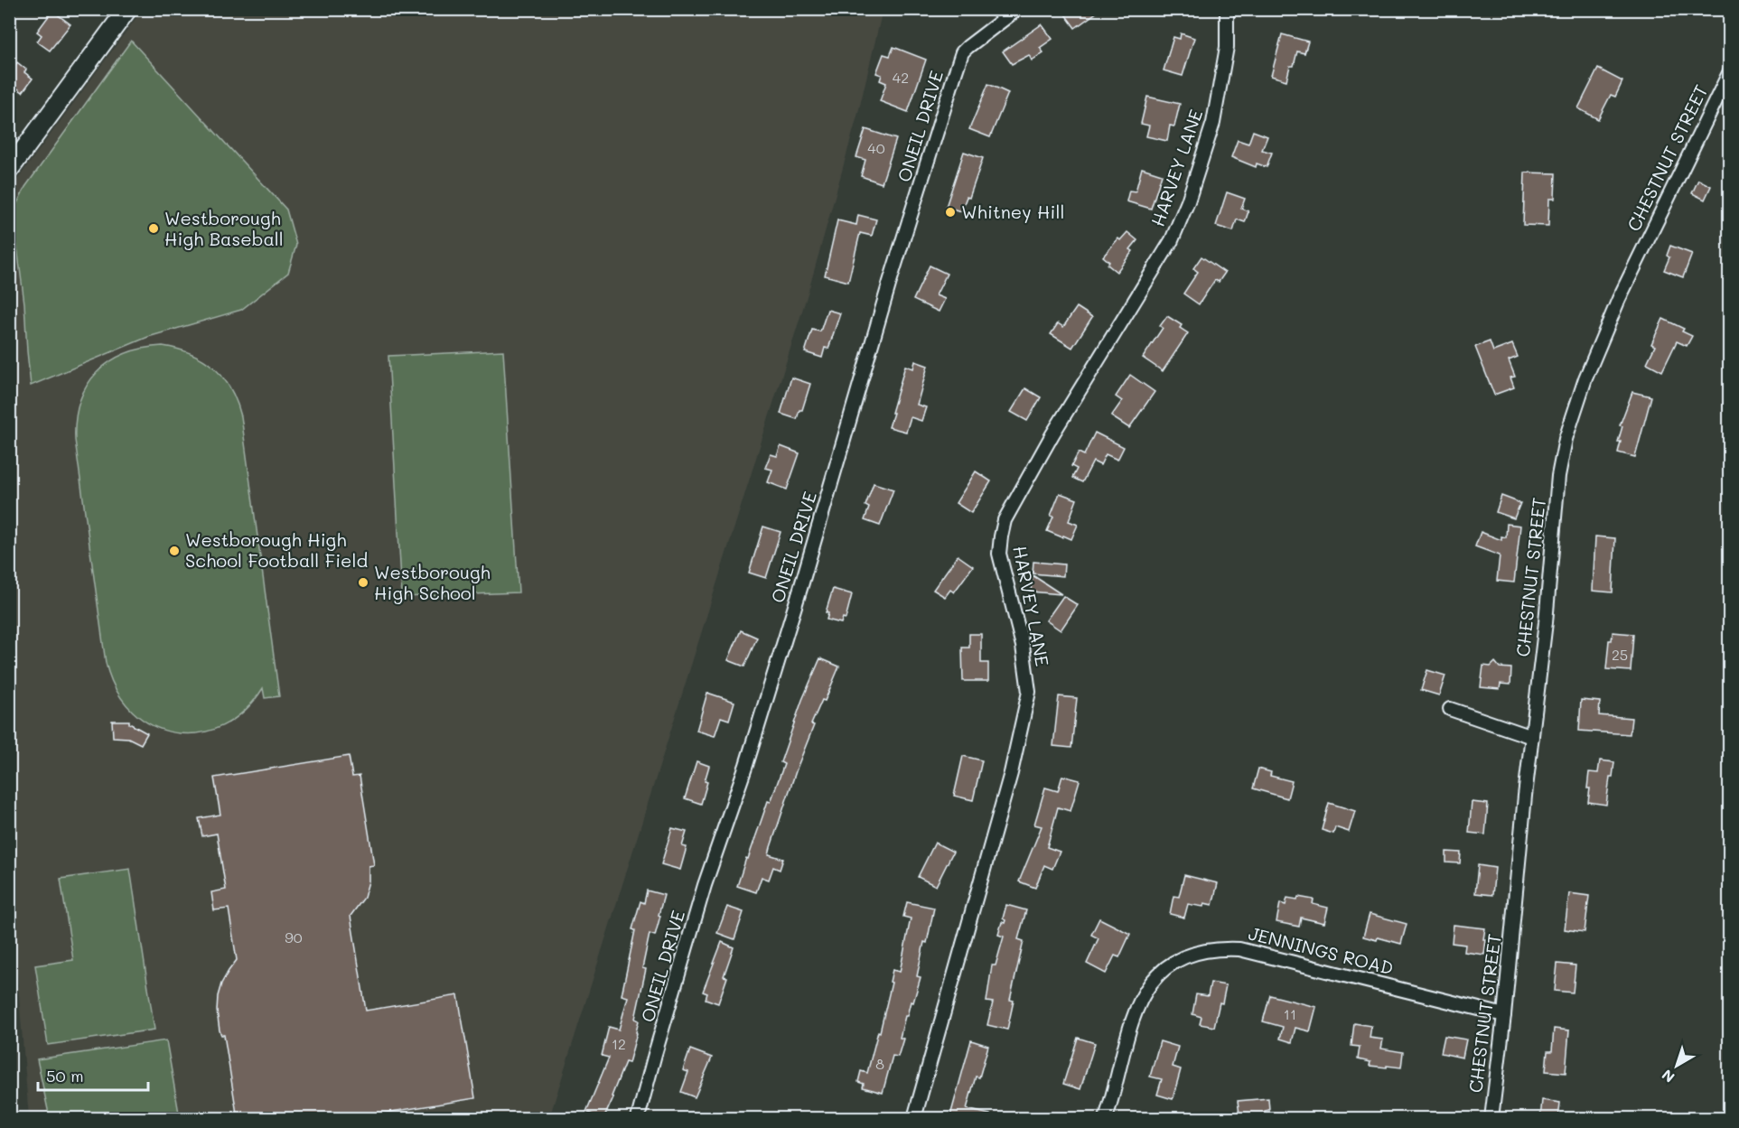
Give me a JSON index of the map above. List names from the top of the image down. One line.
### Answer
{"streets":{"street":["ONEIL DRIVE","CHESTNUT STREET","HARVEY LANE","JENNINGS ROAD"]},"crossings":[["CHESTNUT STREET","JENNINGS ROAD"]],"places":["Whitney Hill","Westborough High Baseball","Westborough High School Football Field","Westborough High School"],"house_numbers":["42","40","25","90","11","12","8"],"scale_bar":"50 m","north":"bottom left"}
